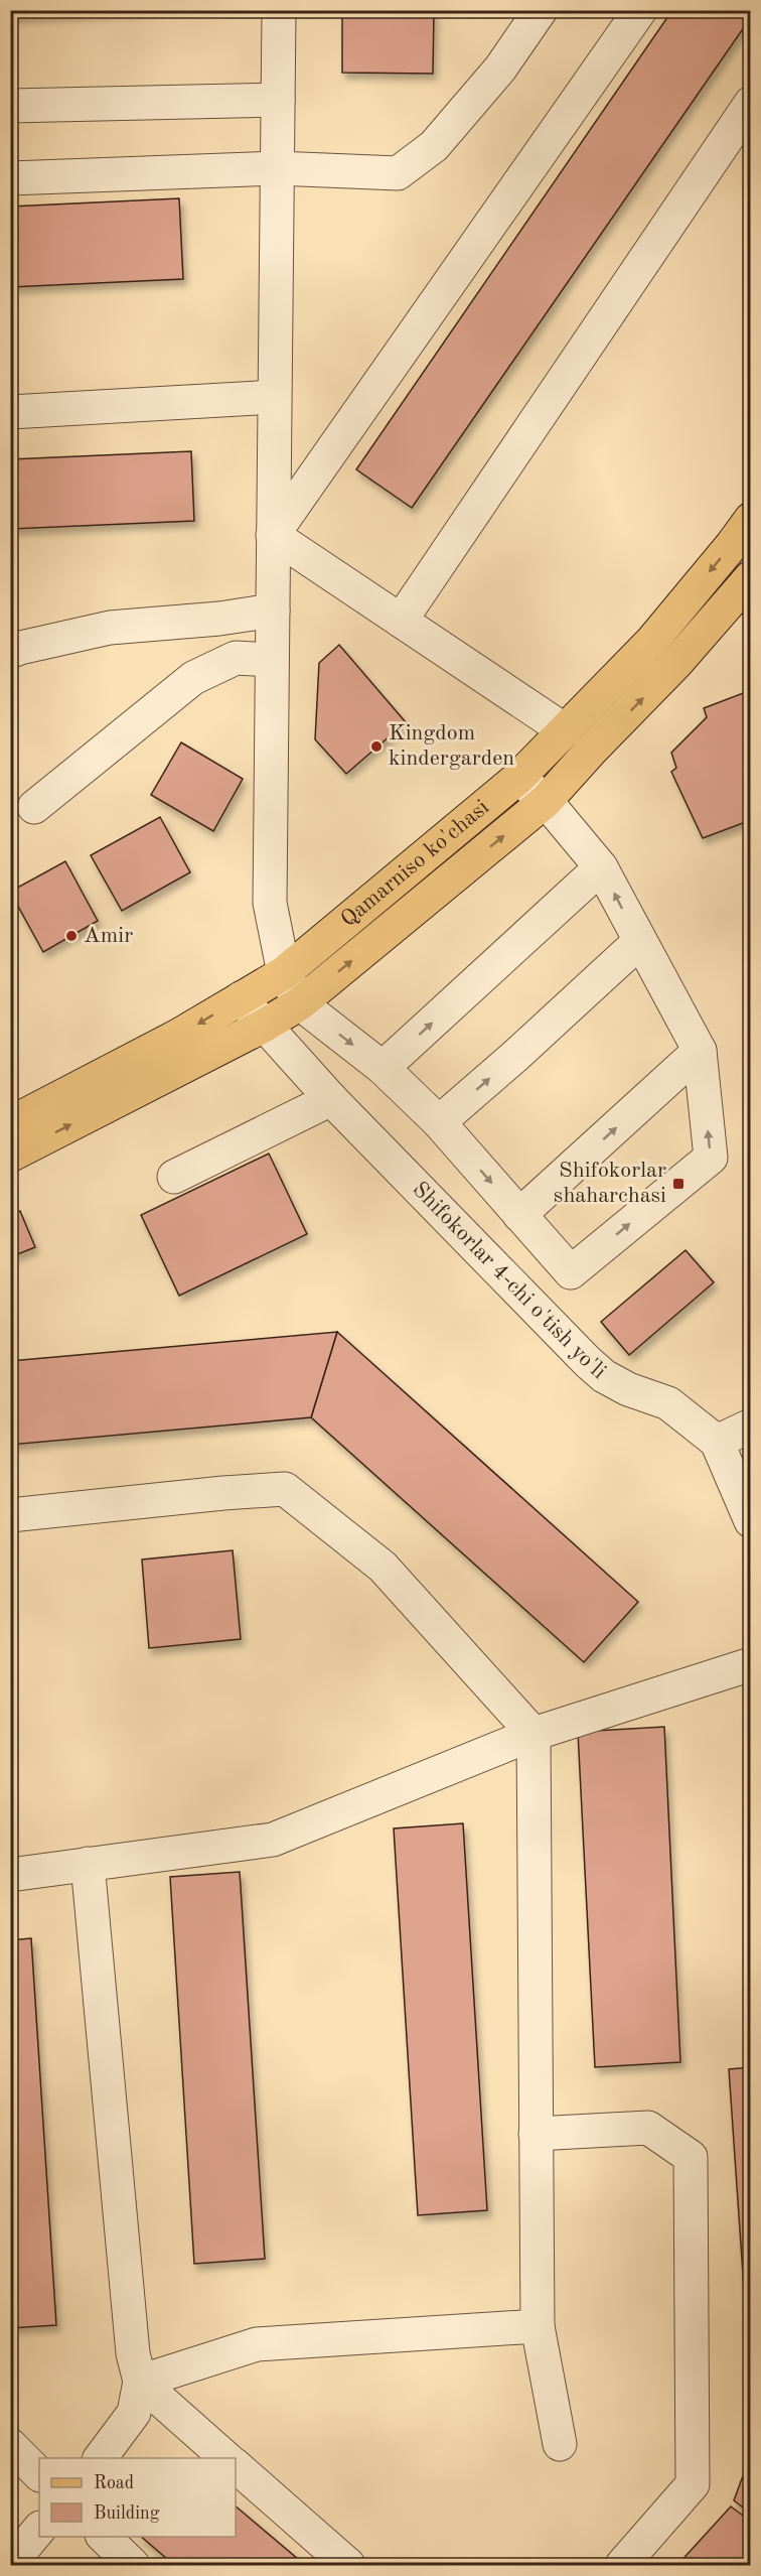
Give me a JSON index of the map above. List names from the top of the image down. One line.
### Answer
{"streets":{"main road":["Qamarniso ko'chasi"],"street":["Shifokorlar 4-chi o'tish yo'li"]},"crossings":[["Qamarniso ko'chasi","Shifokorlar 4-chi o'tish yo'li"]],"places":{"other":["Kingdom kindergarden","Amir"],"transit":["Shifokorlar shaharchasi"]},"legend":["Road","Building"]}
